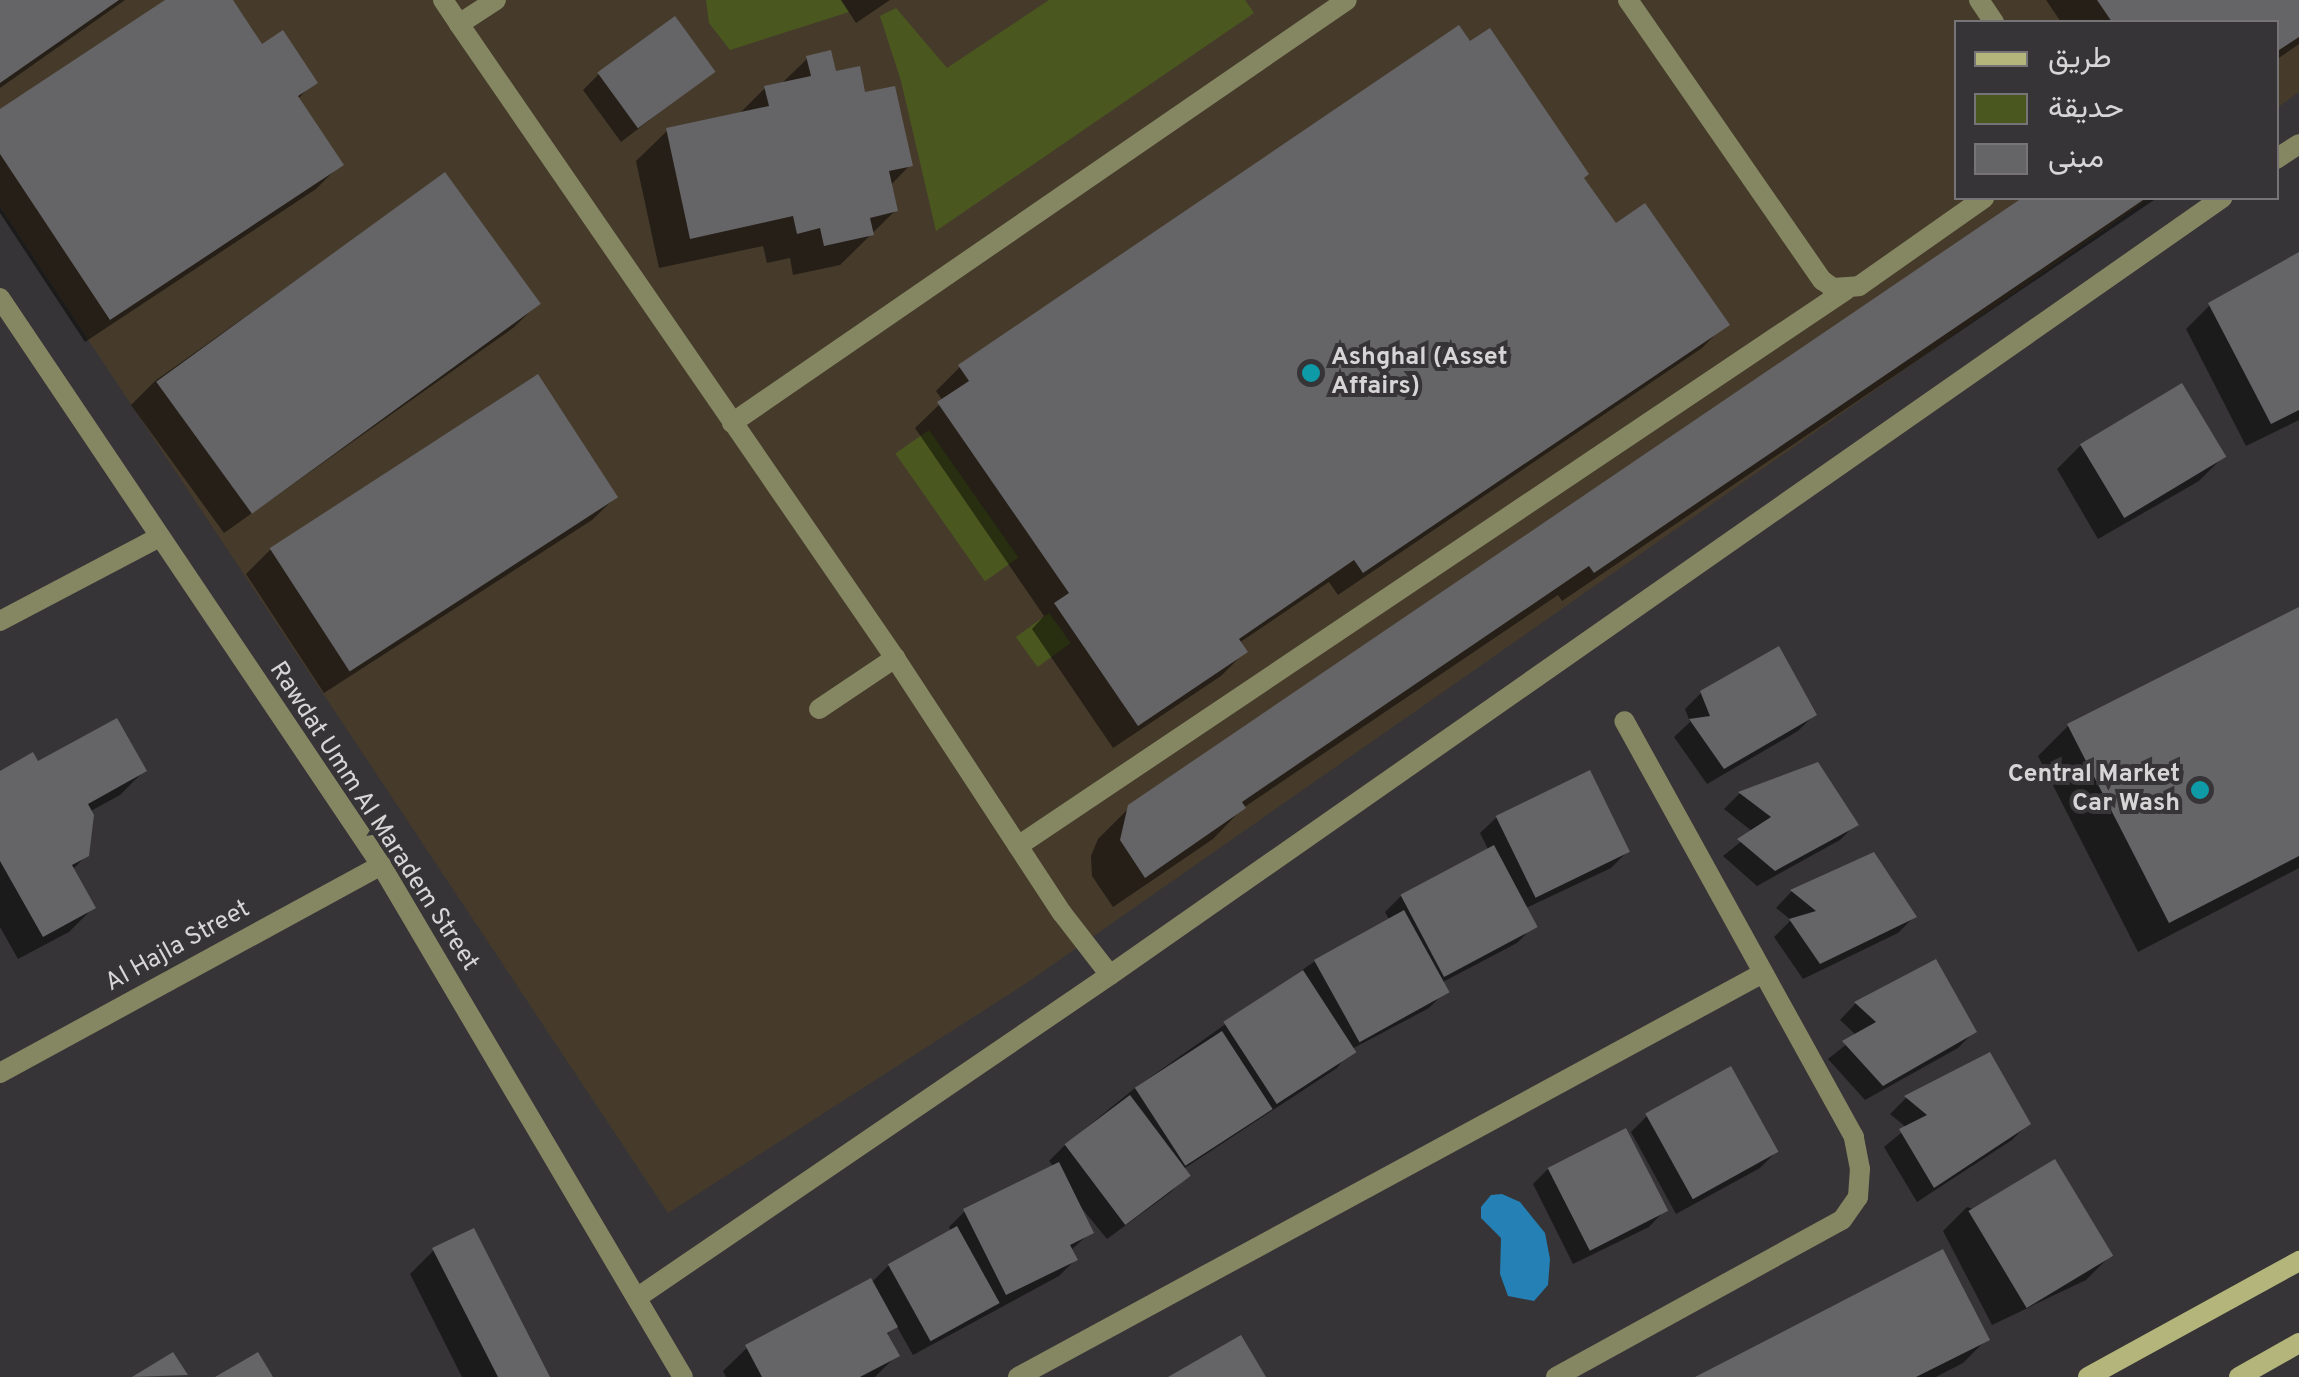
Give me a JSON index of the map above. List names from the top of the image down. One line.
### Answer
{"streets":{"street":["Rawdat Umm Al Maradem Street","Al Hajla Street"]},"crossings":[["Rawdat Umm Al Maradem Street","Al Hajla Street"]],"places":["Ashghal (Asset Affairs)","Central Market Car Wash"],"legend":["طريق","حديقة","مبنى"]}
